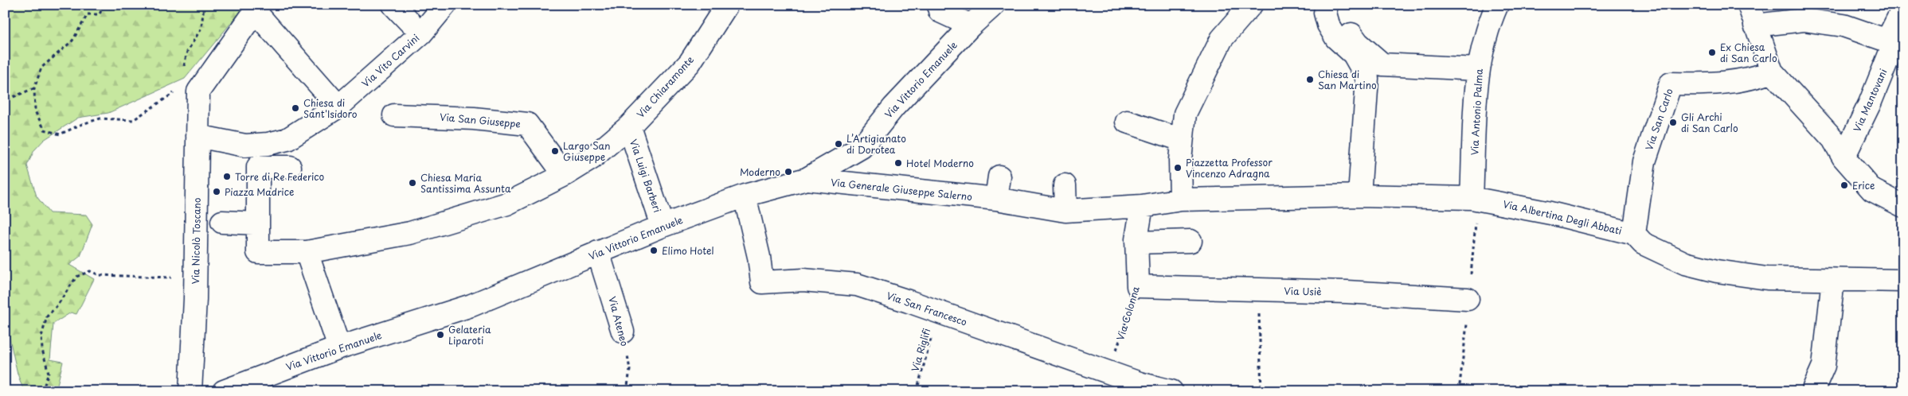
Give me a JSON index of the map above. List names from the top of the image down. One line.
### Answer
{"streets":{"street":["Via Vito Carvini","Via Vittorio Emanuele","Via Chiaramonte","Via Mantovani","Via Antonio Palma","Via San Carlo","Via San Giuseppe","Via Luigi Barberi","Via Generale Giuseppe Salerno","Via Albertina Degli Abbati","Via Nicolò Toscano","Via Usiè","Via San Francesco","Via Colonna","Via Ateneo"],"path":["Via Riglifi"]},"crossings":[["Via Vito Carvini","Via Nicolò Toscano"],["Via Vittorio Emanuele","Via Luigi Barberi"],["Via Vittorio Emanuele","Via Generale Giuseppe Salerno"],["Via Vittorio Emanuele","Via San Francesco"],["Via Vittorio Emanuele","Via Ateneo"],["Via Chiaramonte","Via San Giuseppe"],["Via Chiaramonte","Via Luigi Barberi"],["Via Antonio Palma","Via Albertina Degli Abbati"],["Via San Carlo","Via Albertina Degli Abbati"],["Via Generale Giuseppe Salerno","Via Albertina Degli Abbati"],["Via Generale Giuseppe Salerno","Via Colonna"],["Via Usiè","Via Colonna"],["Via San Francesco","Via Colonna"],["Via San Francesco","Via Riglifi"]],"places":["Ex Chiesa di San Carlo","Chiesa di San Martino","Chiesa di Sant'Isidoro","Gli Archi di San Carlo","L’Artigianato di Dorotea","Largo San Giuseppe","Hotel Moderno","Piazzetta Professor Vincenzo Adragna","Moderno","Torre di Re Federico","Chiesa Maria Santissima Assunta","Erice","Piazza Madrice","Elimo Hotel","Gelateria Liparoti"]}
